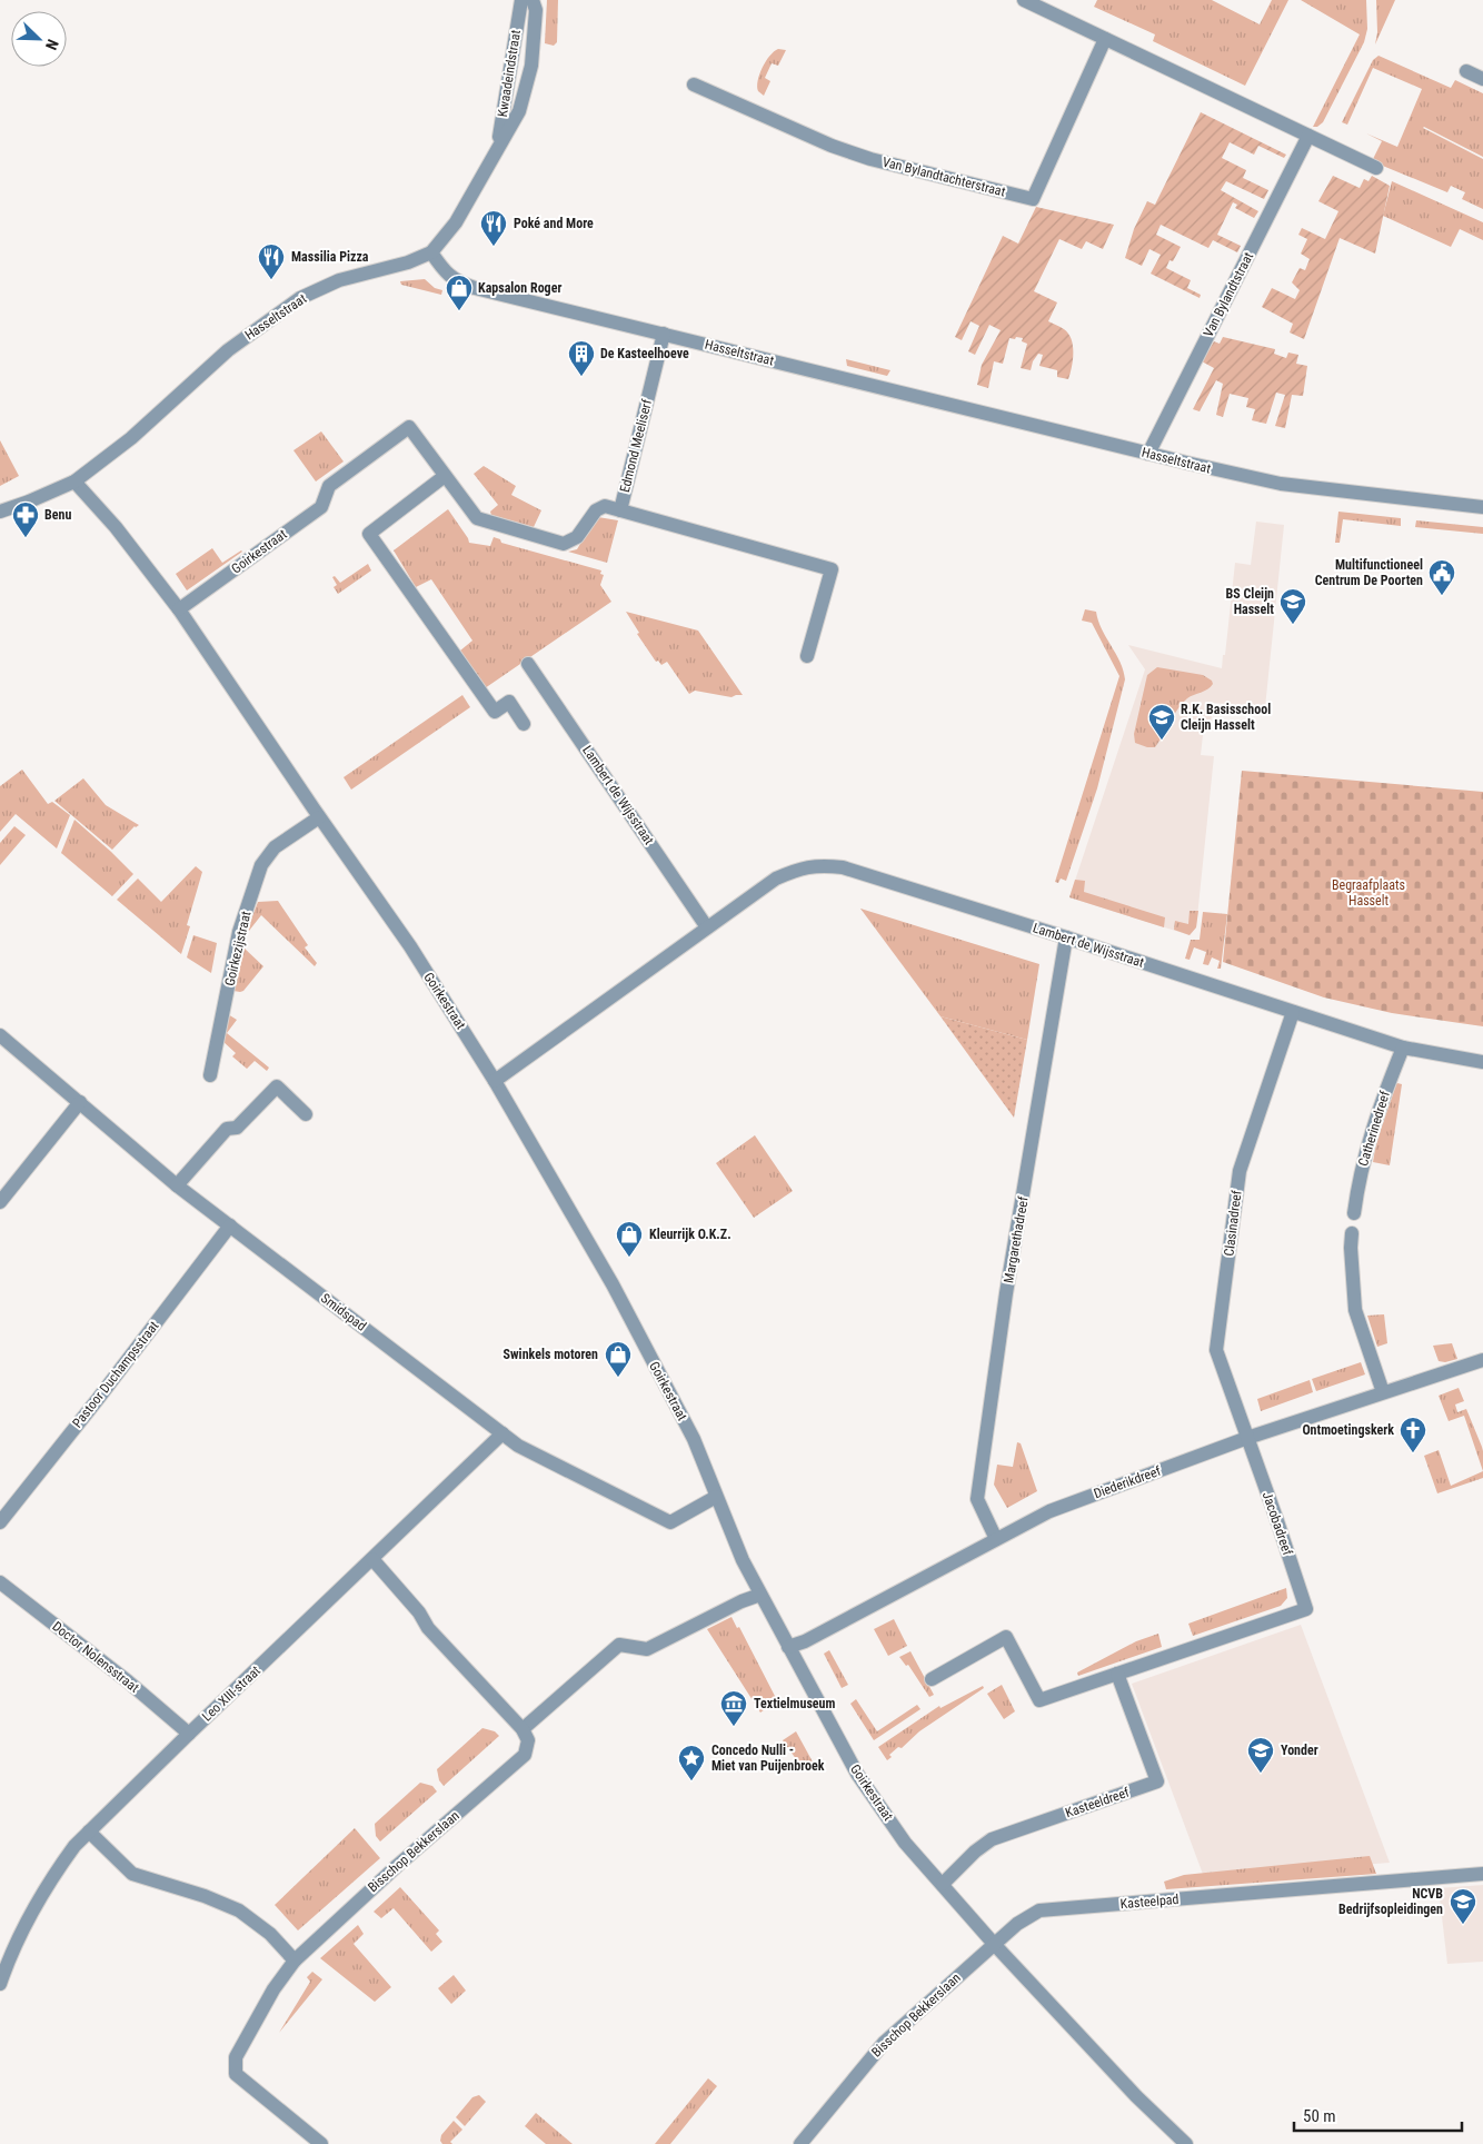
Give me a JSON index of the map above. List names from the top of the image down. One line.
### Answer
{"streets":{"street":["Kwaadeindstraat","Van Bylandtachterstraat","Van Bylandtstraat","Hasseltstraat","Edmond Meeliserf","Goirkestraat","Lambert de Wijsstraat","Goirkezijstraat","Catherinedreef","Clasinadreef","Margarethadreef","Smidspad","Pastoor Duchampsstraat","Diederikdreef","Jacobadreef","Doctor Nolensstraat","Leo XIII-straat","Kasteeldreef","Bisschop Bekkerslaan","Kasteelpad"]},"crossings":[["Kwaadeindstraat","Hasseltstraat"],["Van Bylandtstraat","Hasseltstraat"],["Hasseltstraat","Edmond Meeliserf"],["Hasseltstraat","Goirkestraat"],["Edmond Meeliserf","Goirkestraat"],["Goirkestraat","Lambert de Wijsstraat"],["Goirkestraat","Goirkezijstraat"],["Goirkestraat","Smidspad"],["Goirkestraat","Diederikdreef"],["Goirkestraat","Kasteeldreef"],["Goirkestraat","Bisschop Bekkerslaan"],["Goirkestraat","Kasteelpad"],["Lambert de Wijsstraat","Catherinedreef"],["Lambert de Wijsstraat","Clasinadreef"],["Lambert de Wijsstraat","Margarethadreef"],["Clasinadreef","Diederikdreef"],["Clasinadreef","Jacobadreef"],["Margarethadreef","Diederikdreef"],["Smidspad","Pastoor Duchampsstraat"],["Smidspad","Leo XIII-straat"],["Diederikdreef","Jacobadreef"],["Jacobadreef","Kasteeldreef"],["Doctor Nolensstraat","Leo XIII-straat"],["Bisschop Bekkerslaan","Kasteelpad"]],"parks":["Begraafplaats Hasselt"],"places":{"restaurant":["Poké and More","Massilia Pizza"],"shop":["Kapsalon Roger","Kleurrijk O.K.Z.","Swinkels motoren"],"building":["De Kasteelhoeve"],"pharmacy":["Benu"],"public building":["Multifunctioneel Centrum De Poorten"],"school or university":["BS Cleijn Hasselt","R.K. Basisschool Cleijn Hasselt","Yonder","NCVB Bedrijfsopleidingen"],"church":["Ontmoetingskerk"],"museum":["Textielmuseum"],"place":["Concedo Nulli - Miet van Puijenbroek"]},"scale_bar":"50 m","north":"bottom right"}
